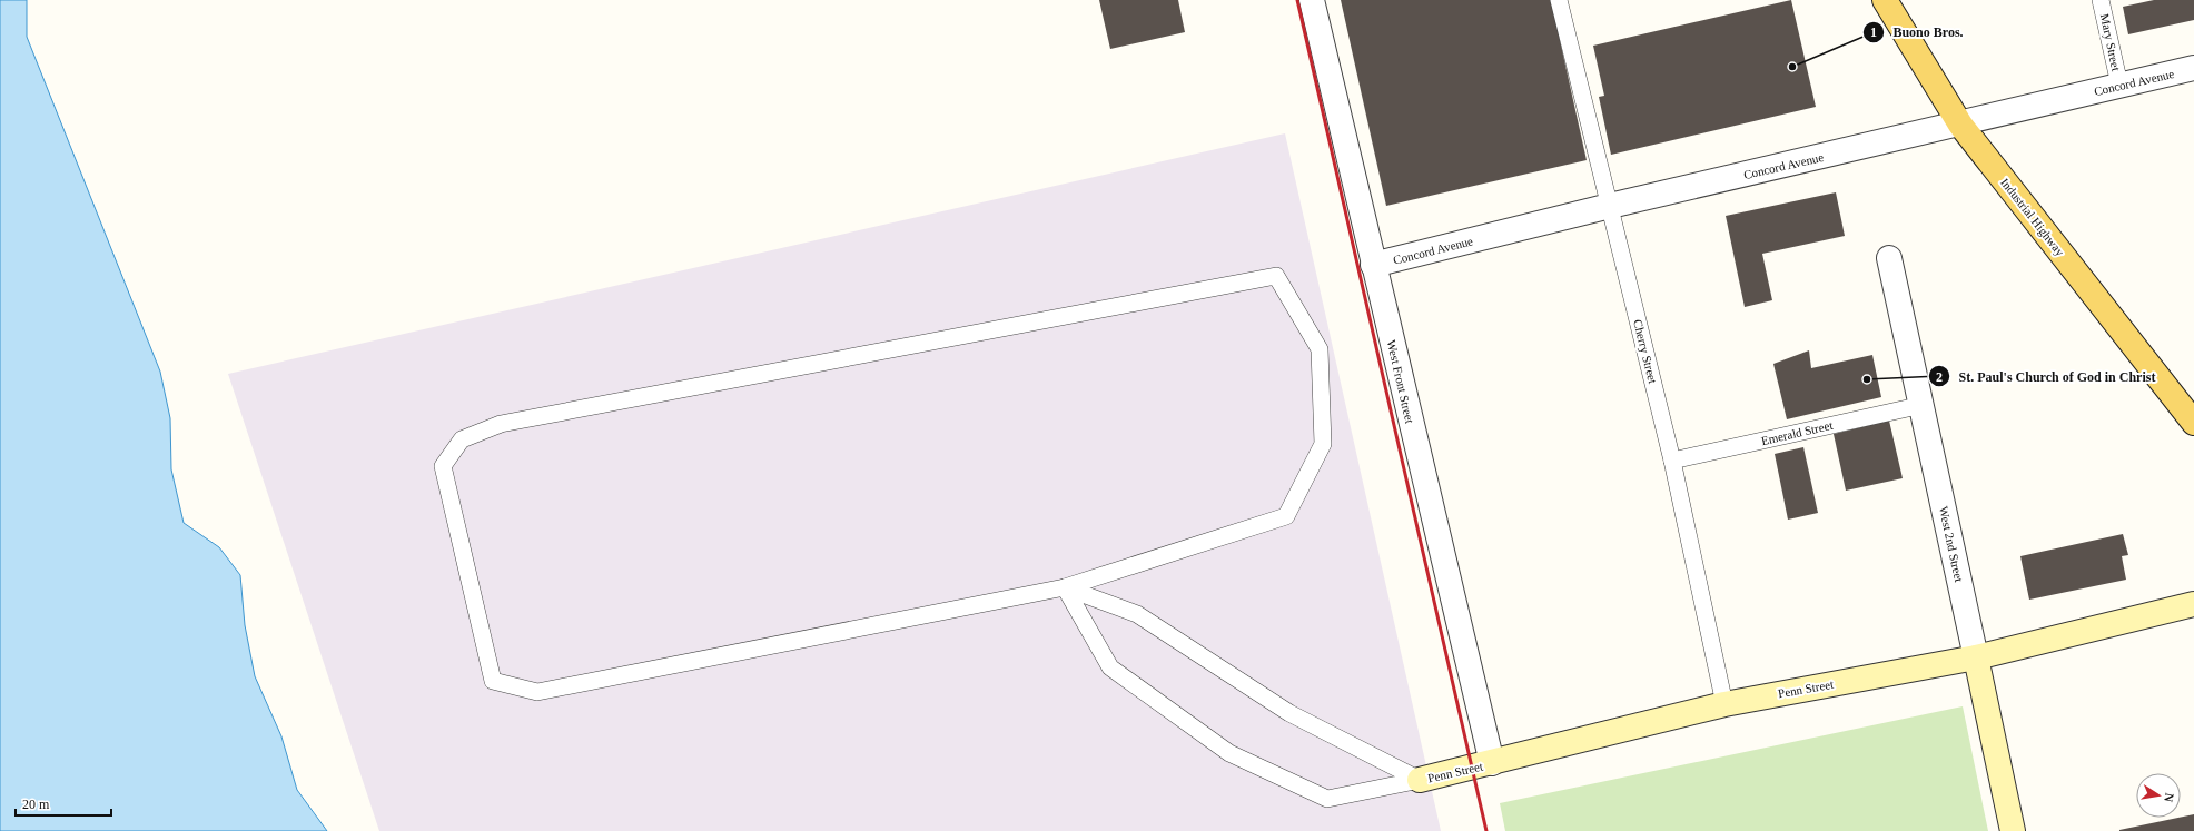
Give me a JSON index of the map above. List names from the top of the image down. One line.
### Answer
{"streets":{"main road":["Industrial Highway"],"street":["Concord Avenue","West Front Street","West 2nd Street","Penn Street"],"lane":["Mary Street","Cherry Street","Emerald Street"]},"crossings":[["Mary Street","Concord Avenue"],["Concord Avenue","Industrial Highway"],["Concord Avenue","Cherry Street"],["Concord Avenue","West Front Street"],["Cherry Street","Emerald Street"],["Cherry Street","Penn Street"],["West Front Street","Penn Street"],["Emerald Street","West 2nd Street"],["West 2nd Street","Penn Street"]],"places":["Buono Bros.","St. Paul's Church of God in Christ"],"scale_bar":"20 m","north":"right"}
